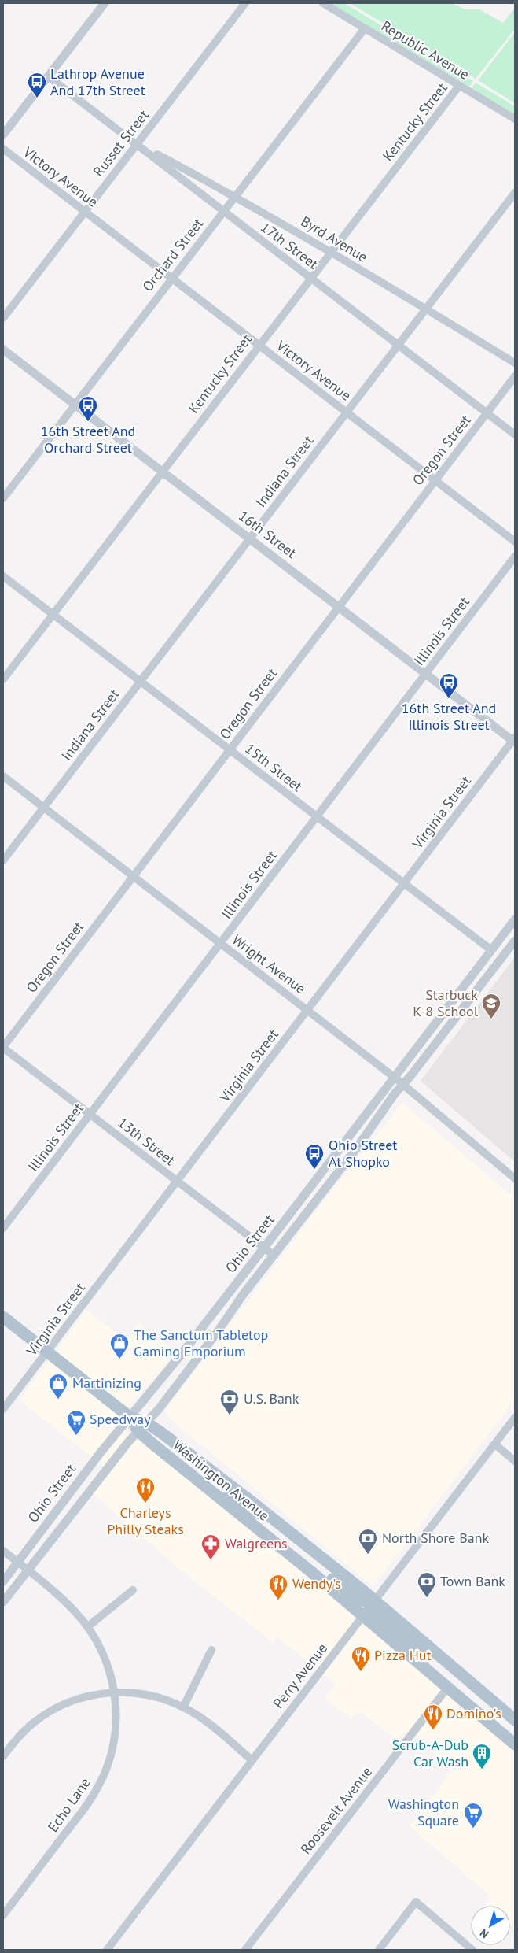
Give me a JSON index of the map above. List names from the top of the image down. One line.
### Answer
{"streets":{"main road":["Washington Avenue"],"street":["Republic Avenue","Kentucky Street","Russet Street","Victory Avenue","Byrd Avenue","17th Street","Orchard Street","Oregon Street","Indiana Street","16th Street","Illinois Street","15th Street","Virginia Street","Wright Avenue","13th Street","Ohio Street","Perry Avenue","Echo Lane","Roosevelt Avenue"]},"crossings":[["Republic Avenue","Kentucky Street"],["Republic Avenue","Orchard Street"],["Kentucky Street","Victory Avenue"],["Kentucky Street","Byrd Avenue"],["Kentucky Street","17th Street"],["Kentucky Street","16th Street"],["Kentucky Street","15th Street"],["Russet Street","Victory Avenue"],["Russet Street","Byrd Avenue"],["Russet Street","17th Street"],["Victory Avenue","Orchard Street"],["Victory Avenue","Oregon Street"],["Victory Avenue","Indiana Street"],["Byrd Avenue","17th Street"],["Byrd Avenue","Orchard Street"],["Byrd Avenue","Indiana Street"],["17th Street","Orchard Street"],["17th Street","Oregon Street"],["17th Street","Indiana Street"],["Orchard Street","16th Street"],["Oregon Street","16th Street"],["Oregon Street","15th Street"],["Oregon Street","Wright Avenue"],["Oregon Street","13th Street"],["Indiana Street","16th Street"],["Indiana Street","15th Street"],["Indiana Street","Wright Avenue"],["16th Street","Illinois Street"],["16th Street","Virginia Street"],["Illinois Street","15th Street"],["Illinois Street","Wright Avenue"],["Illinois Street","13th Street"],["15th Street","Virginia Street"],["15th Street","Ohio Street"],["Virginia Street","Wright Avenue"],["Virginia Street","13th Street"],["Virginia Street","Washington Avenue"],["Wright Avenue","Ohio Street"],["13th Street","Ohio Street"],["Ohio Street","Washington Avenue"],["Ohio Street","Echo Lane"],["Washington Avenue","Perry Avenue"],["Washington Avenue","Roosevelt Avenue"]],"places":{"bus stop":["Lathrop Avenue And 17th Street","16th Street And Orchard Street","16th Street And Illinois Street","Ohio Street At Shopko"],"school or university":["Starbuck K-8 School"],"shop":["The Sanctum Tabletop Gaming Emporium","Martinizing"],"bank":["U.S. Bank","North Shore Bank","Town Bank"],"supermarket":["Speedway","Washington Square"],"restaurant":["Charleys Philly Steaks","Wendy's","Pizza Hut","Domino's"],"pharmacy":["Walgreens"],"building":["Scrub-A-Dub Car Wash"]},"north":"bottom left"}
